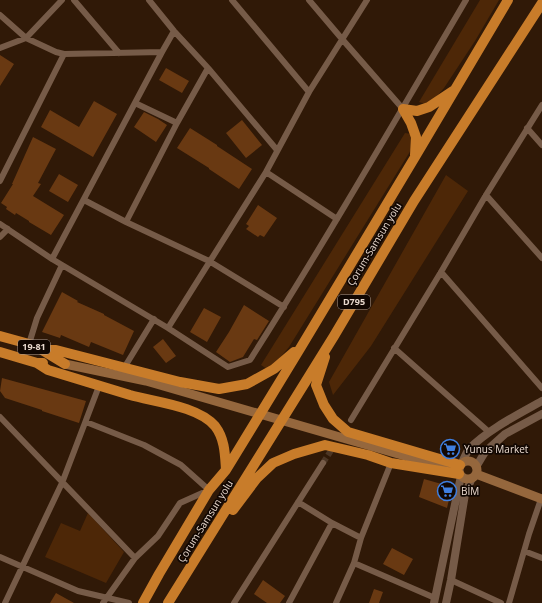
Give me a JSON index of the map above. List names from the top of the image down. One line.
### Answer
{"streets":{"highway":["Çorum-Samsun yolu","D795","19-81"]},"places":{"supermarket":["Yunus Market","BİM"]}}
